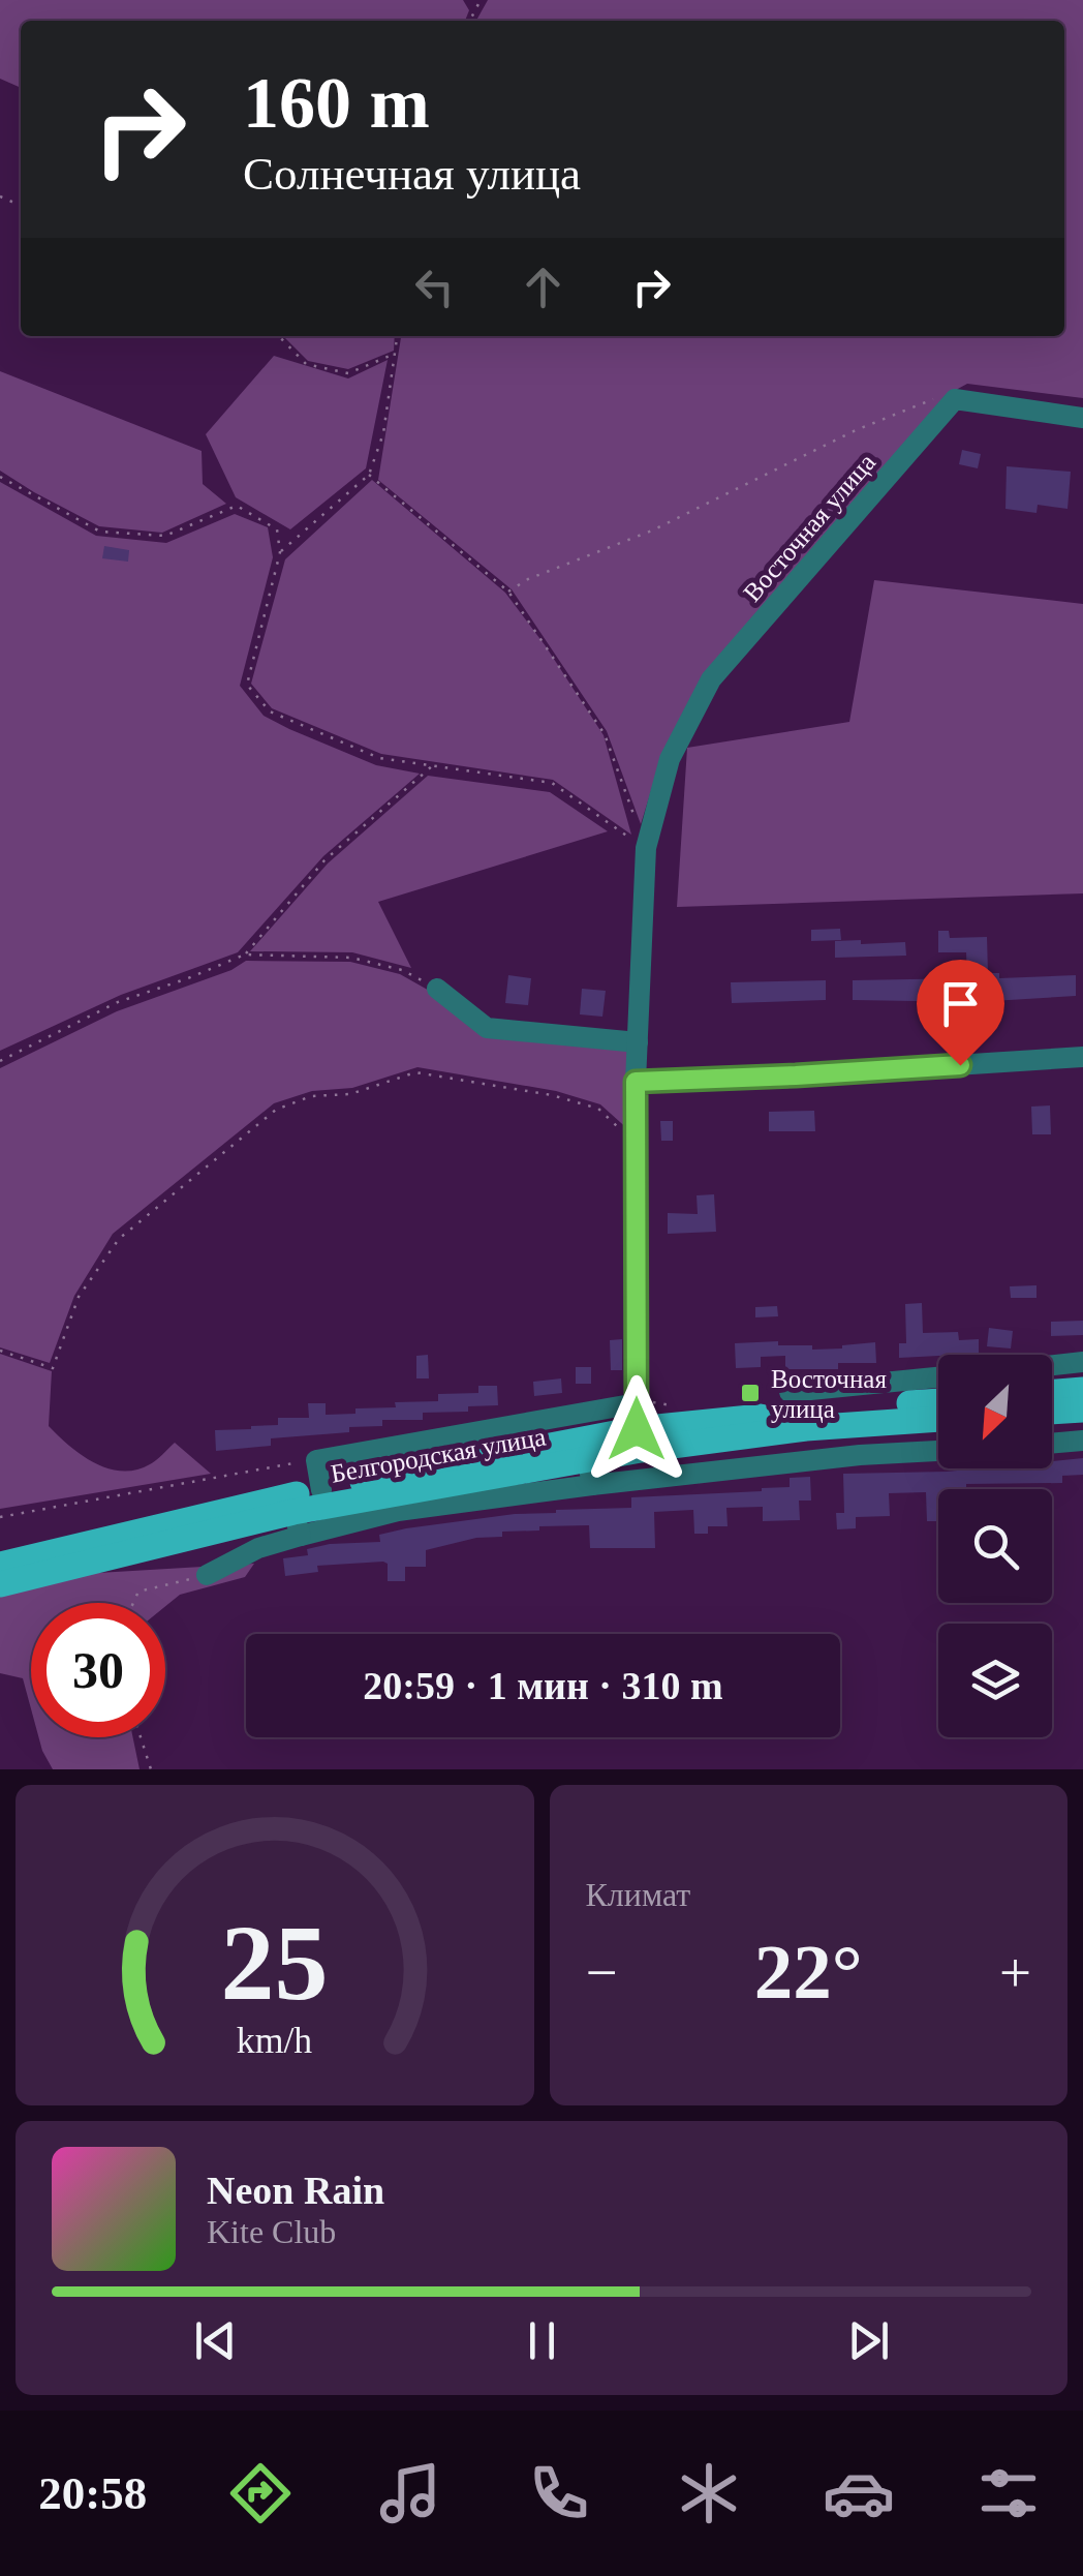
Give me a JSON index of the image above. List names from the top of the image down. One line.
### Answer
{"streets":{"main road":["Белгородская улица"],"street":["Восточная улица"]},"crossings":[["Восточная улица","Белгородская улица"]],"places":{"transit":["Восточная улица"]},"north":"bottom left","page":{"turn":["160 m","Солнечная улица"],"limit":"30","trip":"20:59 · 1 мин · 310 m","tile":"Климат","heat":["−","22°","+"],"song":["Neon Rain","Kite Club"],"tabs":"20:58","gauge":["25","km/h"]}}
